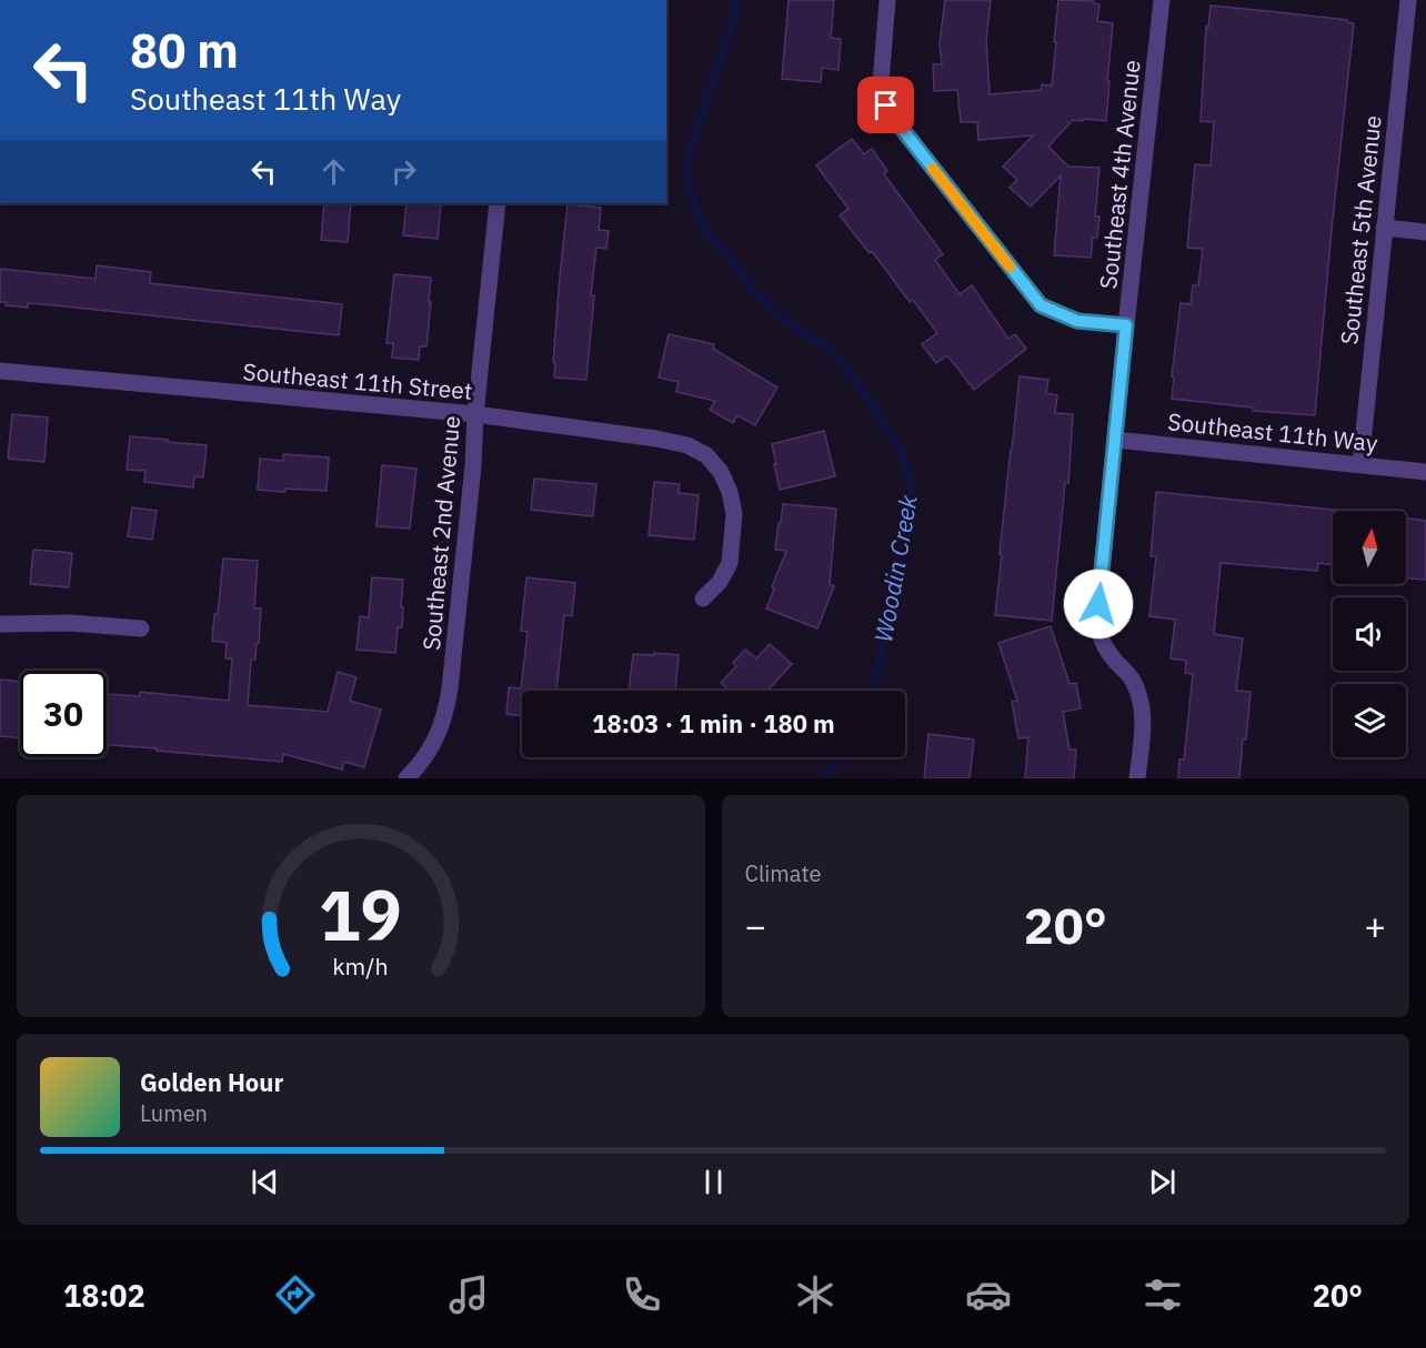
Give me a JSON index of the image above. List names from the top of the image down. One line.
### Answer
{"streets":{"street":["Southeast 4th Avenue","Southeast 5th Avenue","Southeast 11th Street","Southeast 11th Way","Southeast 2nd Avenue"]},"crossings":[["Southeast 4th Avenue","Southeast 11th Way"],["Southeast 5th Avenue","Southeast 11th Way"],["Southeast 11th Street","Southeast 2nd Avenue"]],"water":["Woodin Creek"],"north":"top","page":{"turn":["80 m","Southeast 11th Way"],"limit":"30","trip":"18:03 · 1 min · 180 m","tile":"Climate","heat":["−","20°","+"],"song":["Golden Hour","Lumen"],"tabs":["18:02","20°"],"gauge":["19","km/h"]}}
